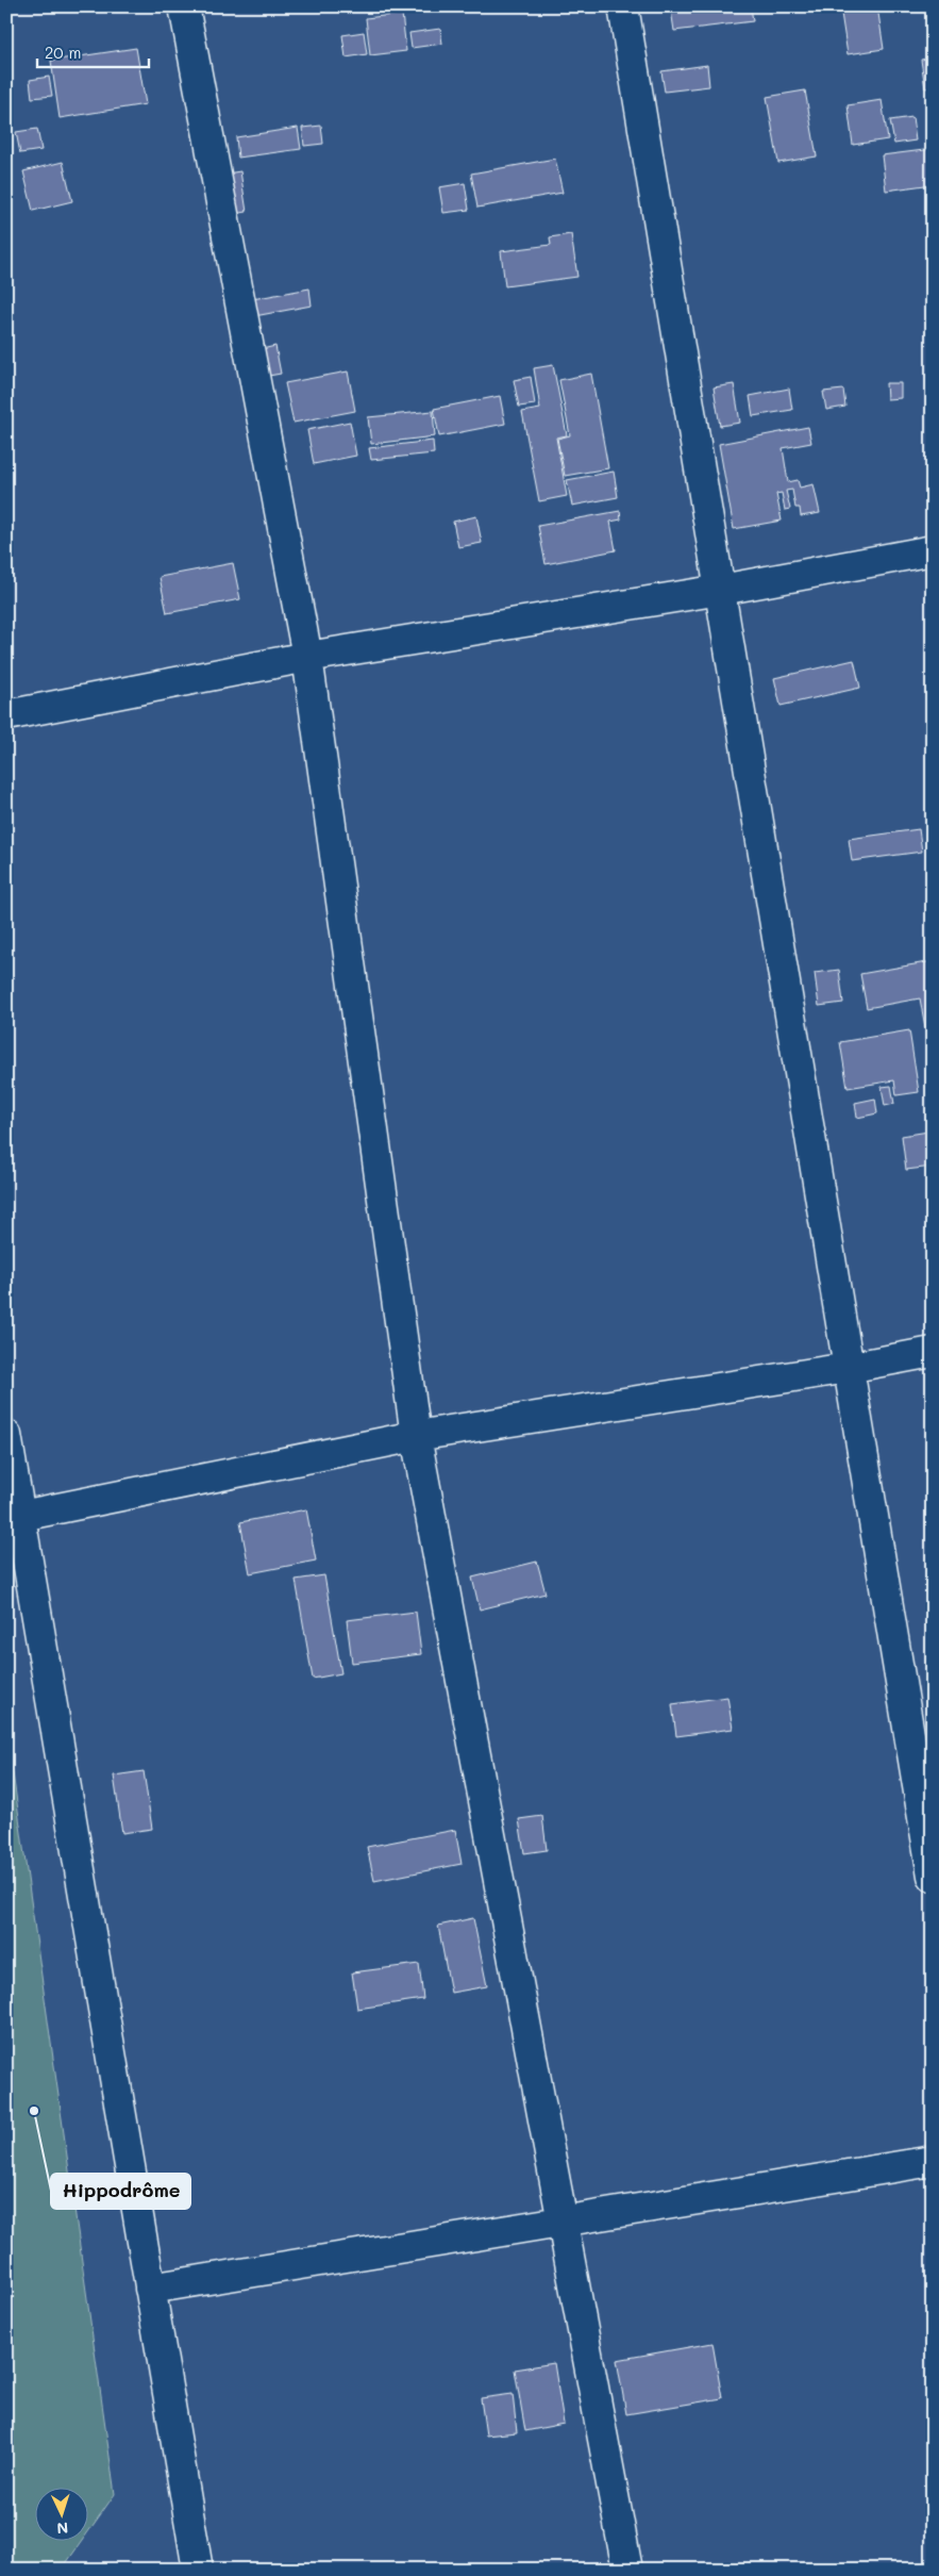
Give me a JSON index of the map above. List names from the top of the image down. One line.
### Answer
{"places":["Hippodrôme"],"scale_bar":"20 m","north":"bottom"}
